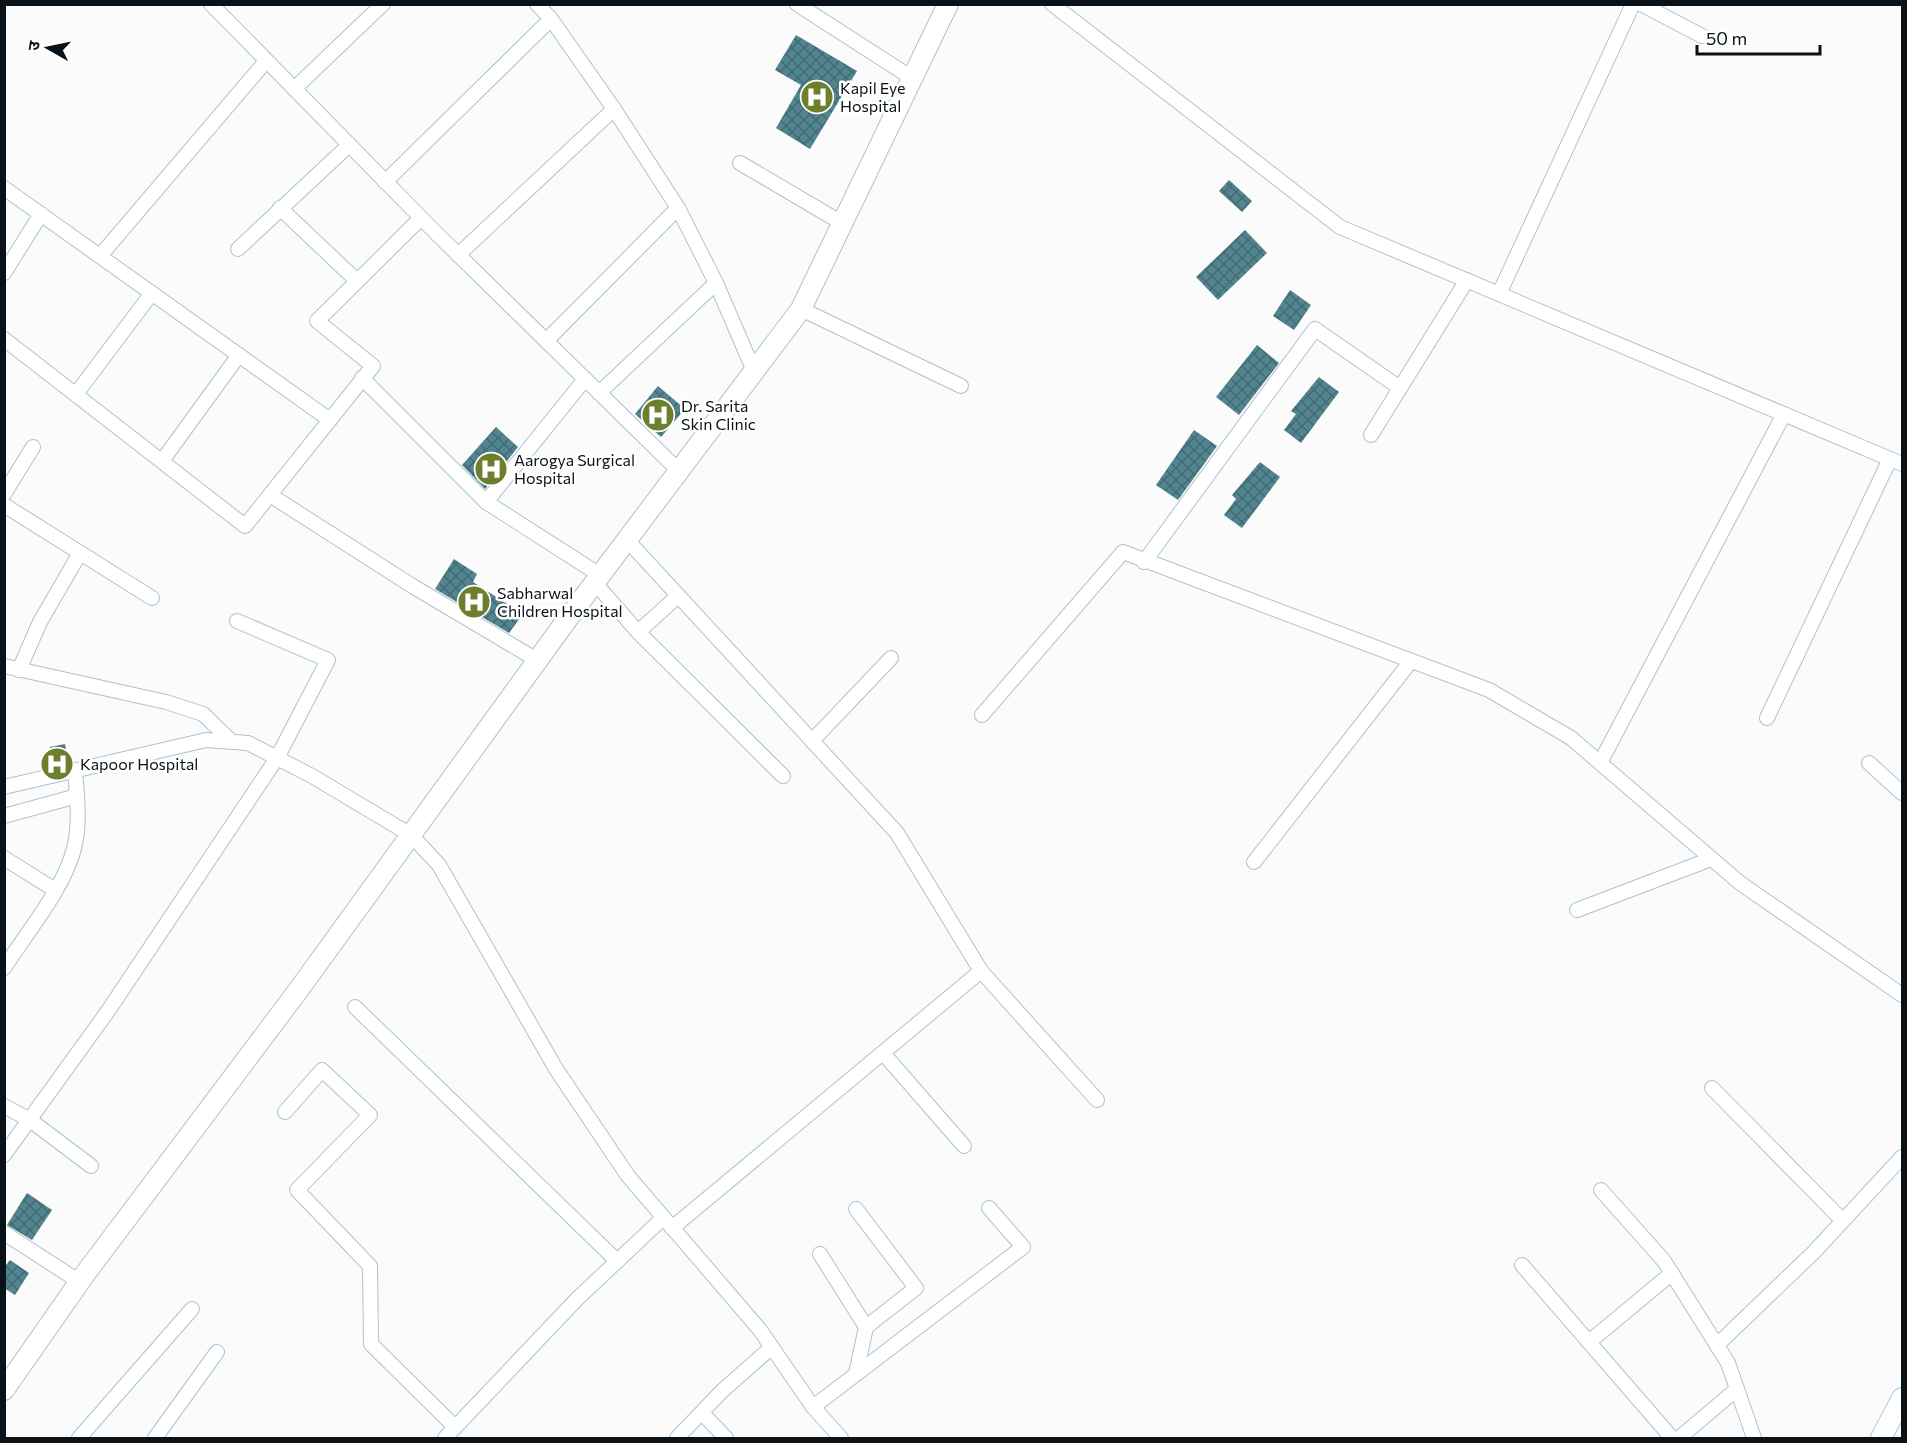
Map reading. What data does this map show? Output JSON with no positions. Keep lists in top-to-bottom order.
{
  "places": {
    "hospital": [
      "Kapil Eye Hospital",
      "Dr. Sarita Skin Clinic",
      "Aarogya Surgical Hospital",
      "Sabharwal Children Hospital",
      "Kapoor Hospital"
    ]
  },
  "scale_bar": "50 m",
  "north": "left"
}
